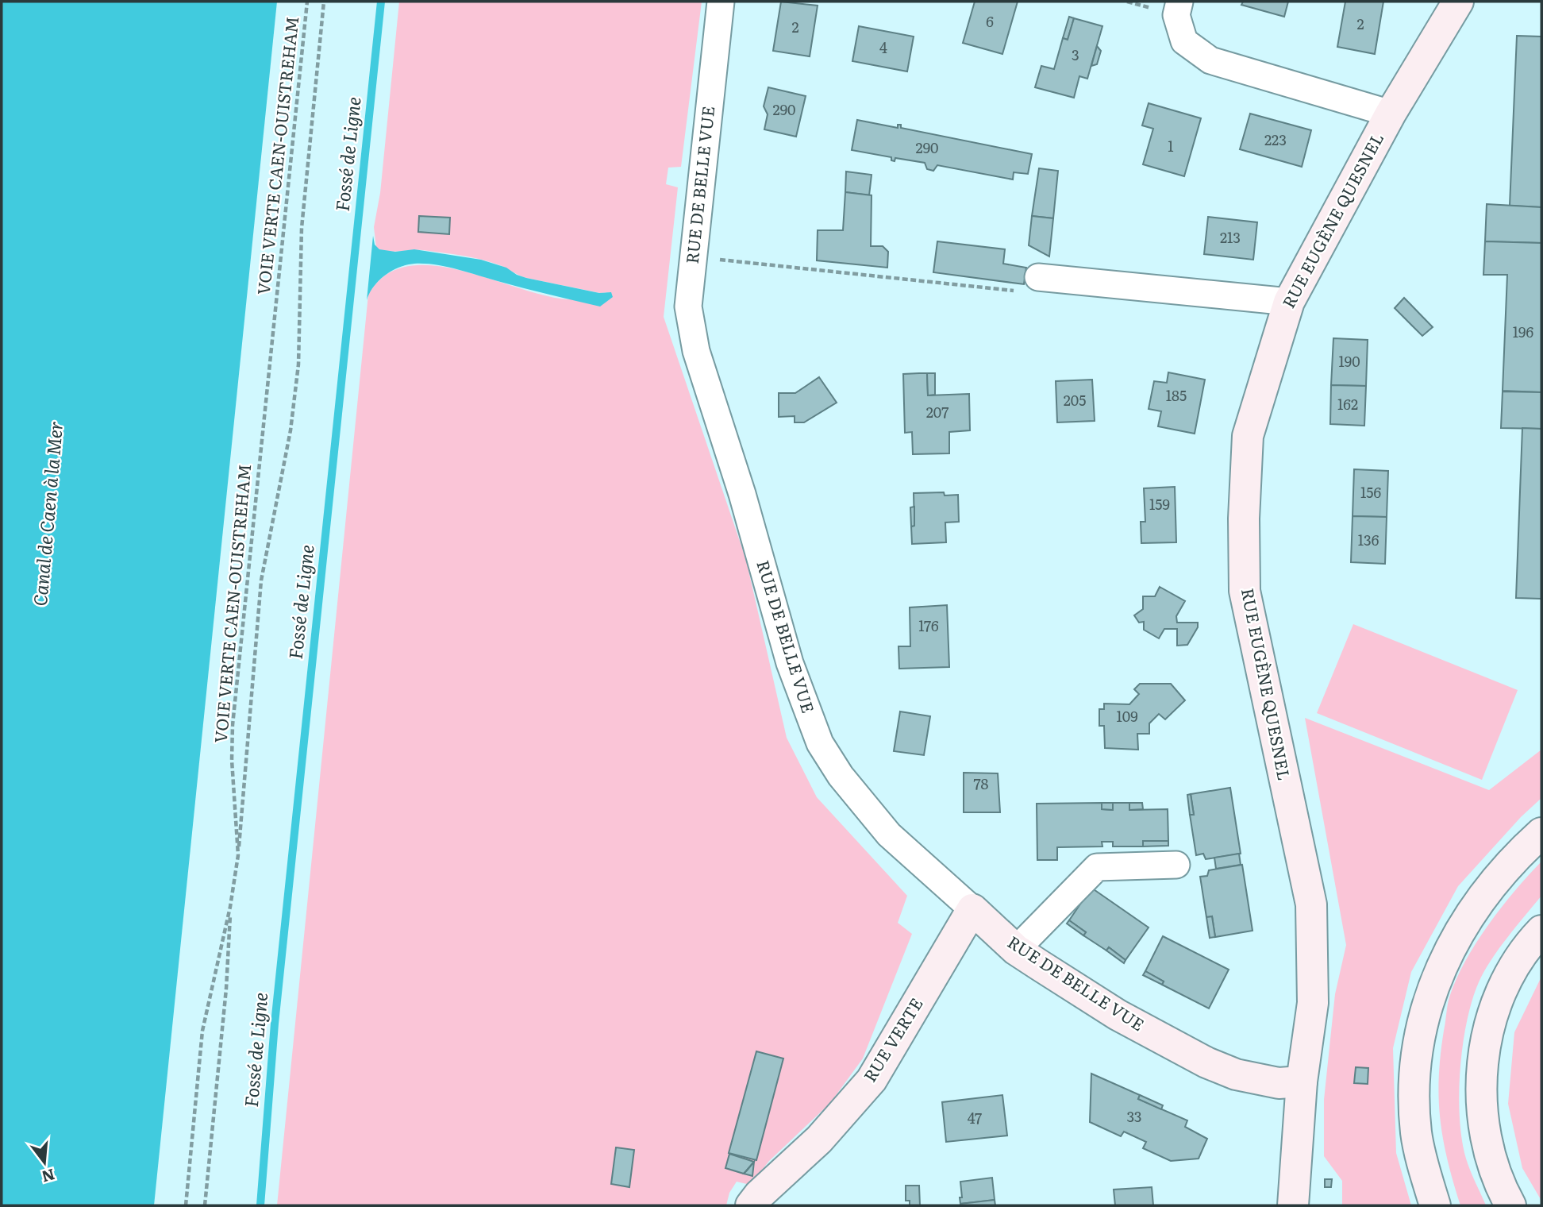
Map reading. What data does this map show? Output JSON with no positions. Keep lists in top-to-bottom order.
{
  "streets": {
    "street": ["RUE DE BELLE VUE", "RUE EUGÈNE QUESNEL", "RUE VERTE"],
    "path": ["VOIE VERTE CAEN-OUISTREHAM"]
  },
  "crossings": [
    ["RUE DE BELLE VUE", "RUE EUGÈNE QUESNEL"],
    ["RUE DE BELLE VUE", "RUE VERTE"]
  ],
  "water": ["Fossé de Ligne", "Canal de Caen à la Mer"],
  "house_numbers": [
    "6",
    "2",
    "2",
    "4",
    "3",
    "290",
    "223",
    "1",
    "290",
    "213",
    "196",
    "190",
    "185",
    "205",
    "162",
    "207",
    "156",
    "159",
    "136",
    "176",
    "109",
    "78",
    "33",
    "47"
  ],
  "north": "bottom"
}
